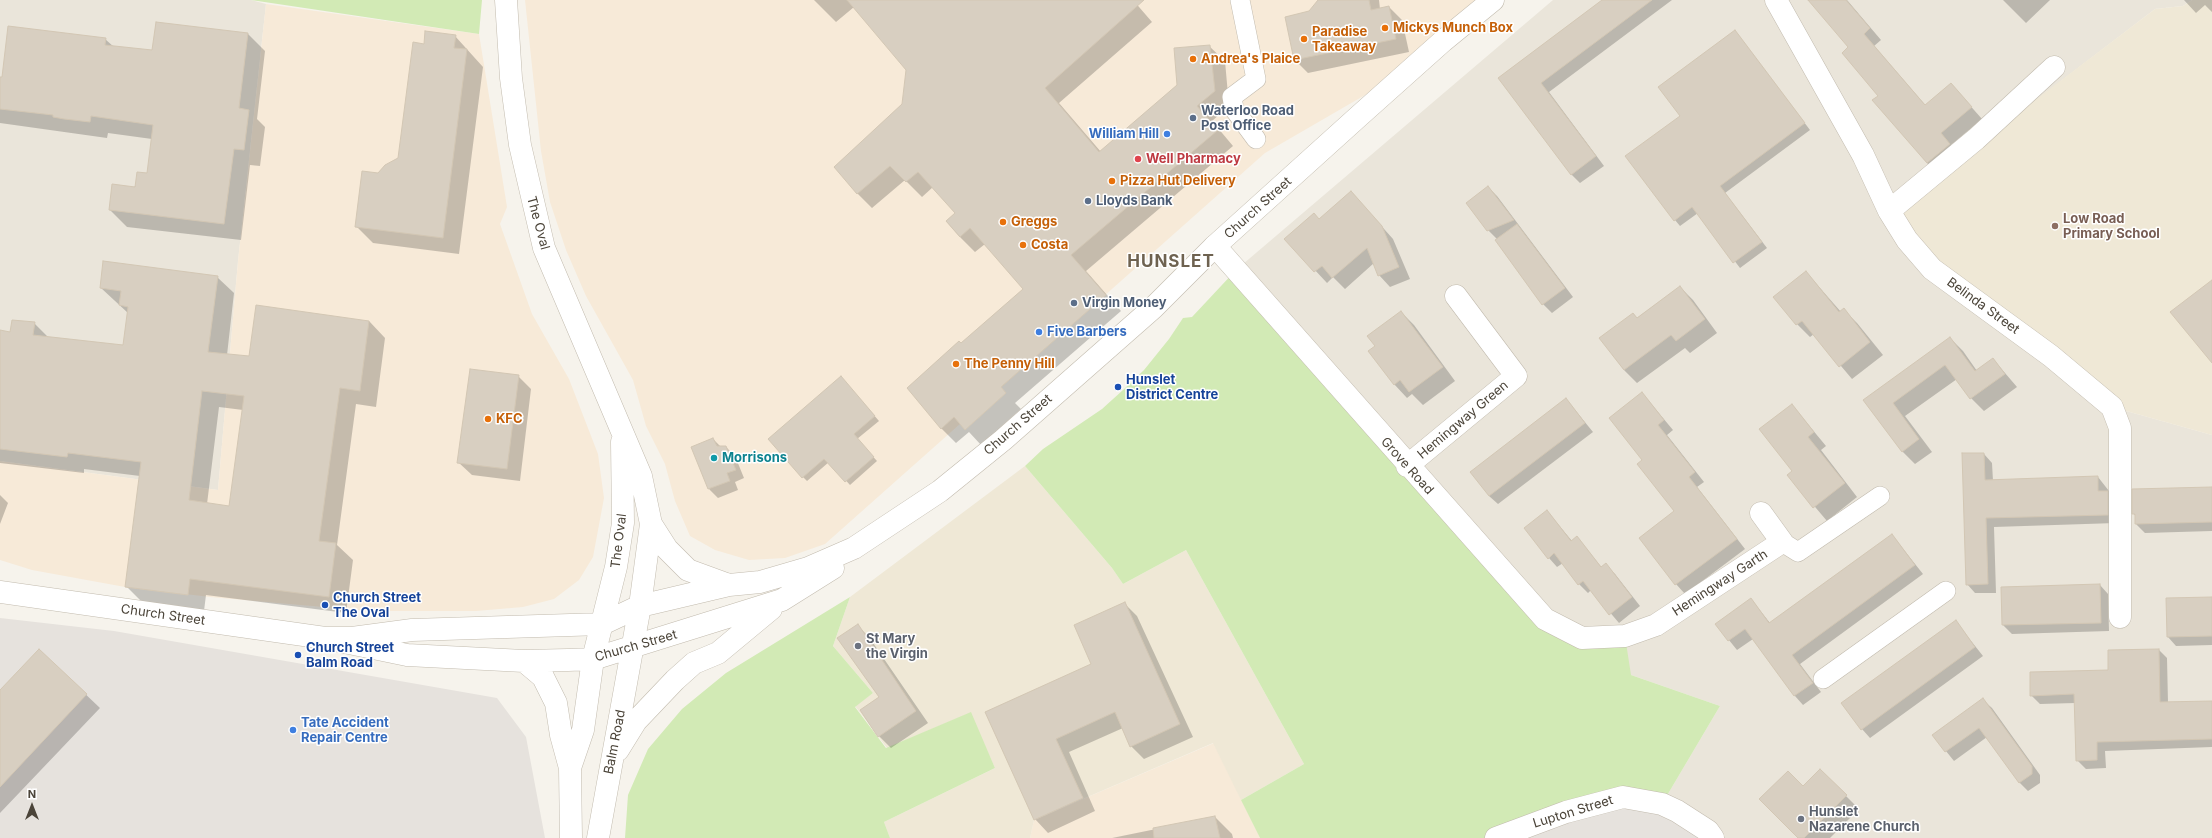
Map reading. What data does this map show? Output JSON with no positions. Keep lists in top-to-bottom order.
{
  "streets": {
    "street": [
      "Church Street",
      "The Oval",
      "Belinda Street",
      "Hemingway Green",
      "Grove Road",
      "Hemingway Garth",
      "Balm Road",
      "Lupton Street"
    ]
  },
  "crossings": [
    ["Church Street", "The Oval"],
    ["Church Street", "Grove Road"],
    ["Church Street", "Balm Road"],
    ["The Oval", "Balm Road"],
    ["Hemingway Green", "Grove Road"],
    ["Grove Road", "Hemingway Garth"]
  ],
  "districts": ["HUNSLET"],
  "places": [
    "Mickys Munch Box",
    "Paradise Takeaway",
    "Andrea's Plaice",
    "Waterloo Road Post Office",
    "William Hill",
    "Well Pharmacy",
    "Pizza Hut Delivery",
    "Lloyds Bank",
    "Greggs",
    "Low Road Primary School",
    "Costa",
    "Virgin Money",
    "Five Barbers",
    "The Penny Hill",
    "Hunslet District Centre",
    "KFC",
    "Morrisons",
    "Church Street The Oval",
    "St Mary the Virgin",
    "Church Street Balm Road",
    "Tate Accident Repair Centre",
    "Hunslet Nazarene Church"
  ],
  "north": "top"
}
